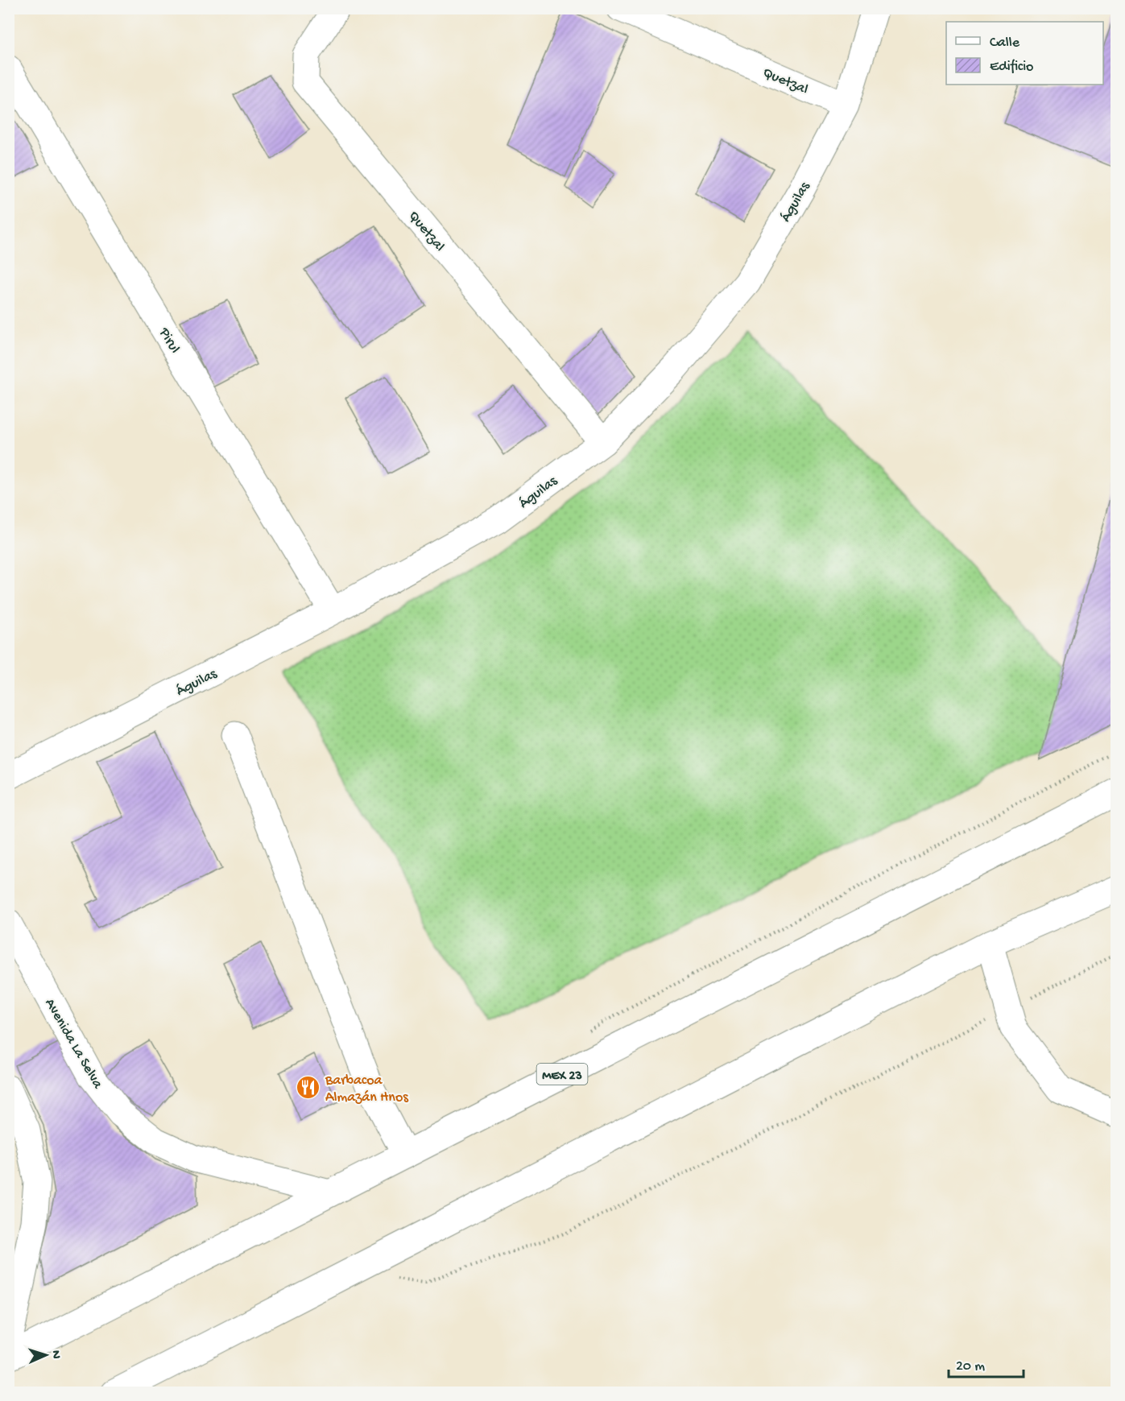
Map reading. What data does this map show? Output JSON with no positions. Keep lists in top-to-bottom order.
{
  "streets": {
    "main road": [
      "Quetzal",
      "Águilas",
      "Pirul",
      "Avenida La Selva",
      "MEX 23"
    ]
  },
  "crossings": [
    ["Quetzal", "Águilas"],
    ["Águilas", "Pirul"],
    ["Avenida La Selva", "MEX 23"]
  ],
  "places": {
    "restaurant": ["Barbacoa Almazán Hnos"]
  },
  "legend": ["Calle", "Edificio"],
  "scale_bar": "20 m",
  "north": "right"
}
